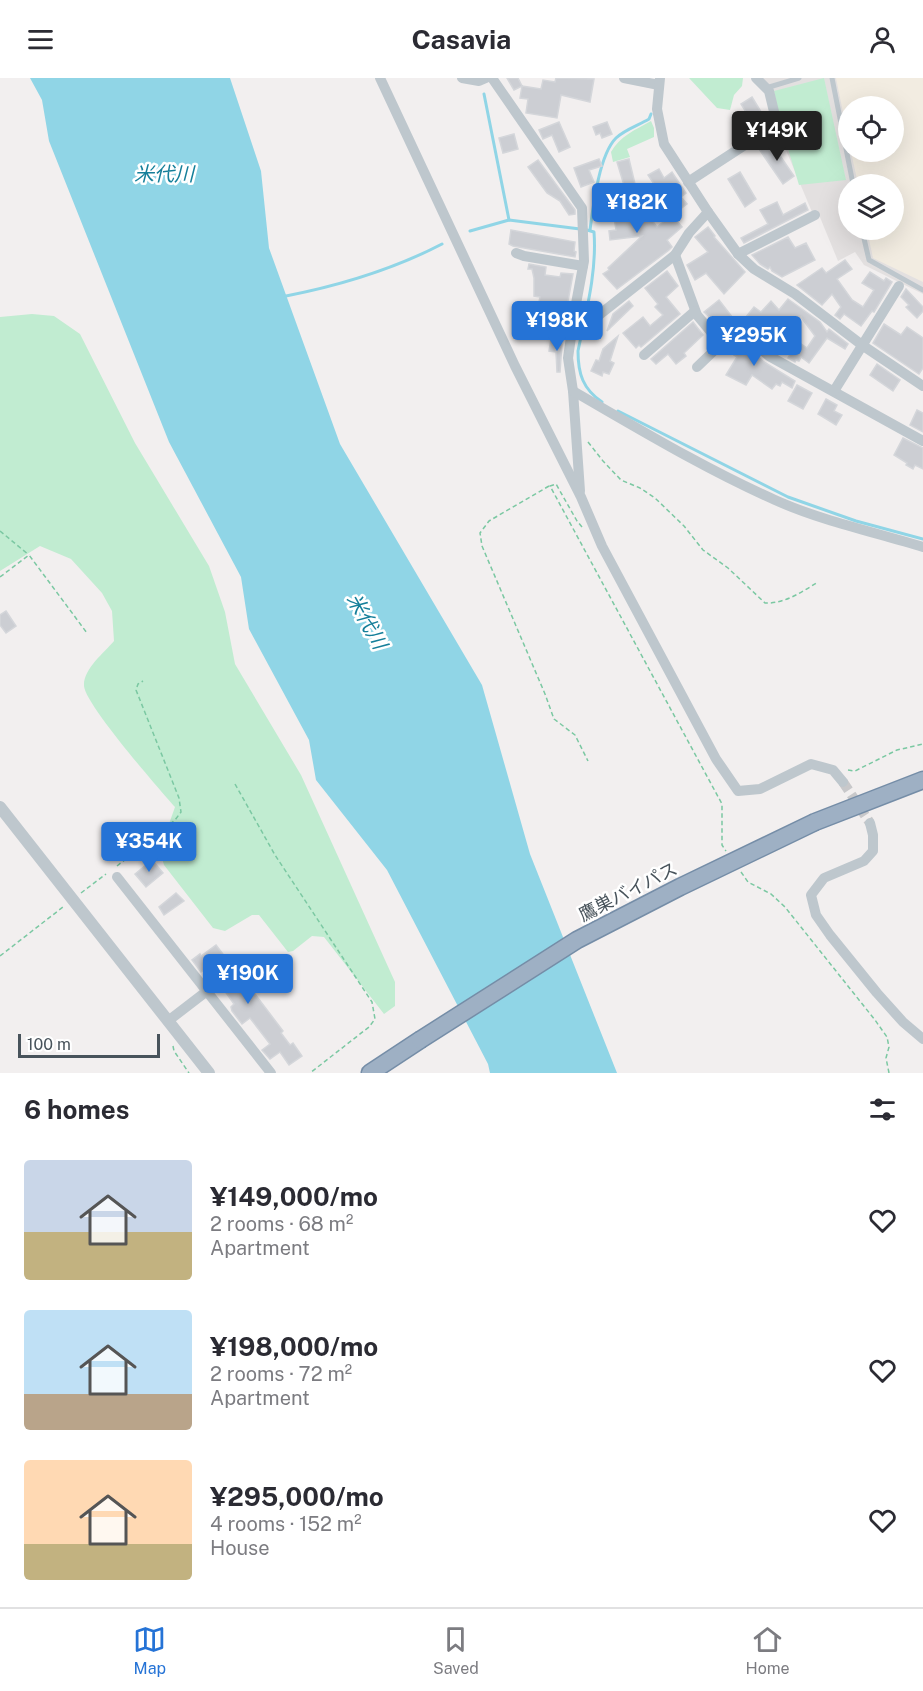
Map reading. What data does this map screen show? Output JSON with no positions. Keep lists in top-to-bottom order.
{
  "streets": {
    "highway": ["鷹巣バイパス"]
  },
  "water": ["米代川"],
  "scale_bar": "100 m",
  "page": {
    "header": "Casavia",
    "price": [
      "¥149K",
      "¥182K",
      "¥198K",
      "¥295K",
      "¥354K",
      "¥190K"
    ],
    "scale": "100 m",
    "heading": "6 homes",
    "list": [
      {
        "name": "¥149,000/mo",
        "note": "2 rooms · 68 m² · Apartment"
      },
      {
        "name": "¥198,000/mo",
        "note": "2 rooms · 72 m² · Apartment"
      },
      {
        "name": "¥295,000/mo",
        "note": "4 rooms · 152 m² · House"
      }
    ],
    "tabs": ["Map", "Saved", "Home"]
  }
}
